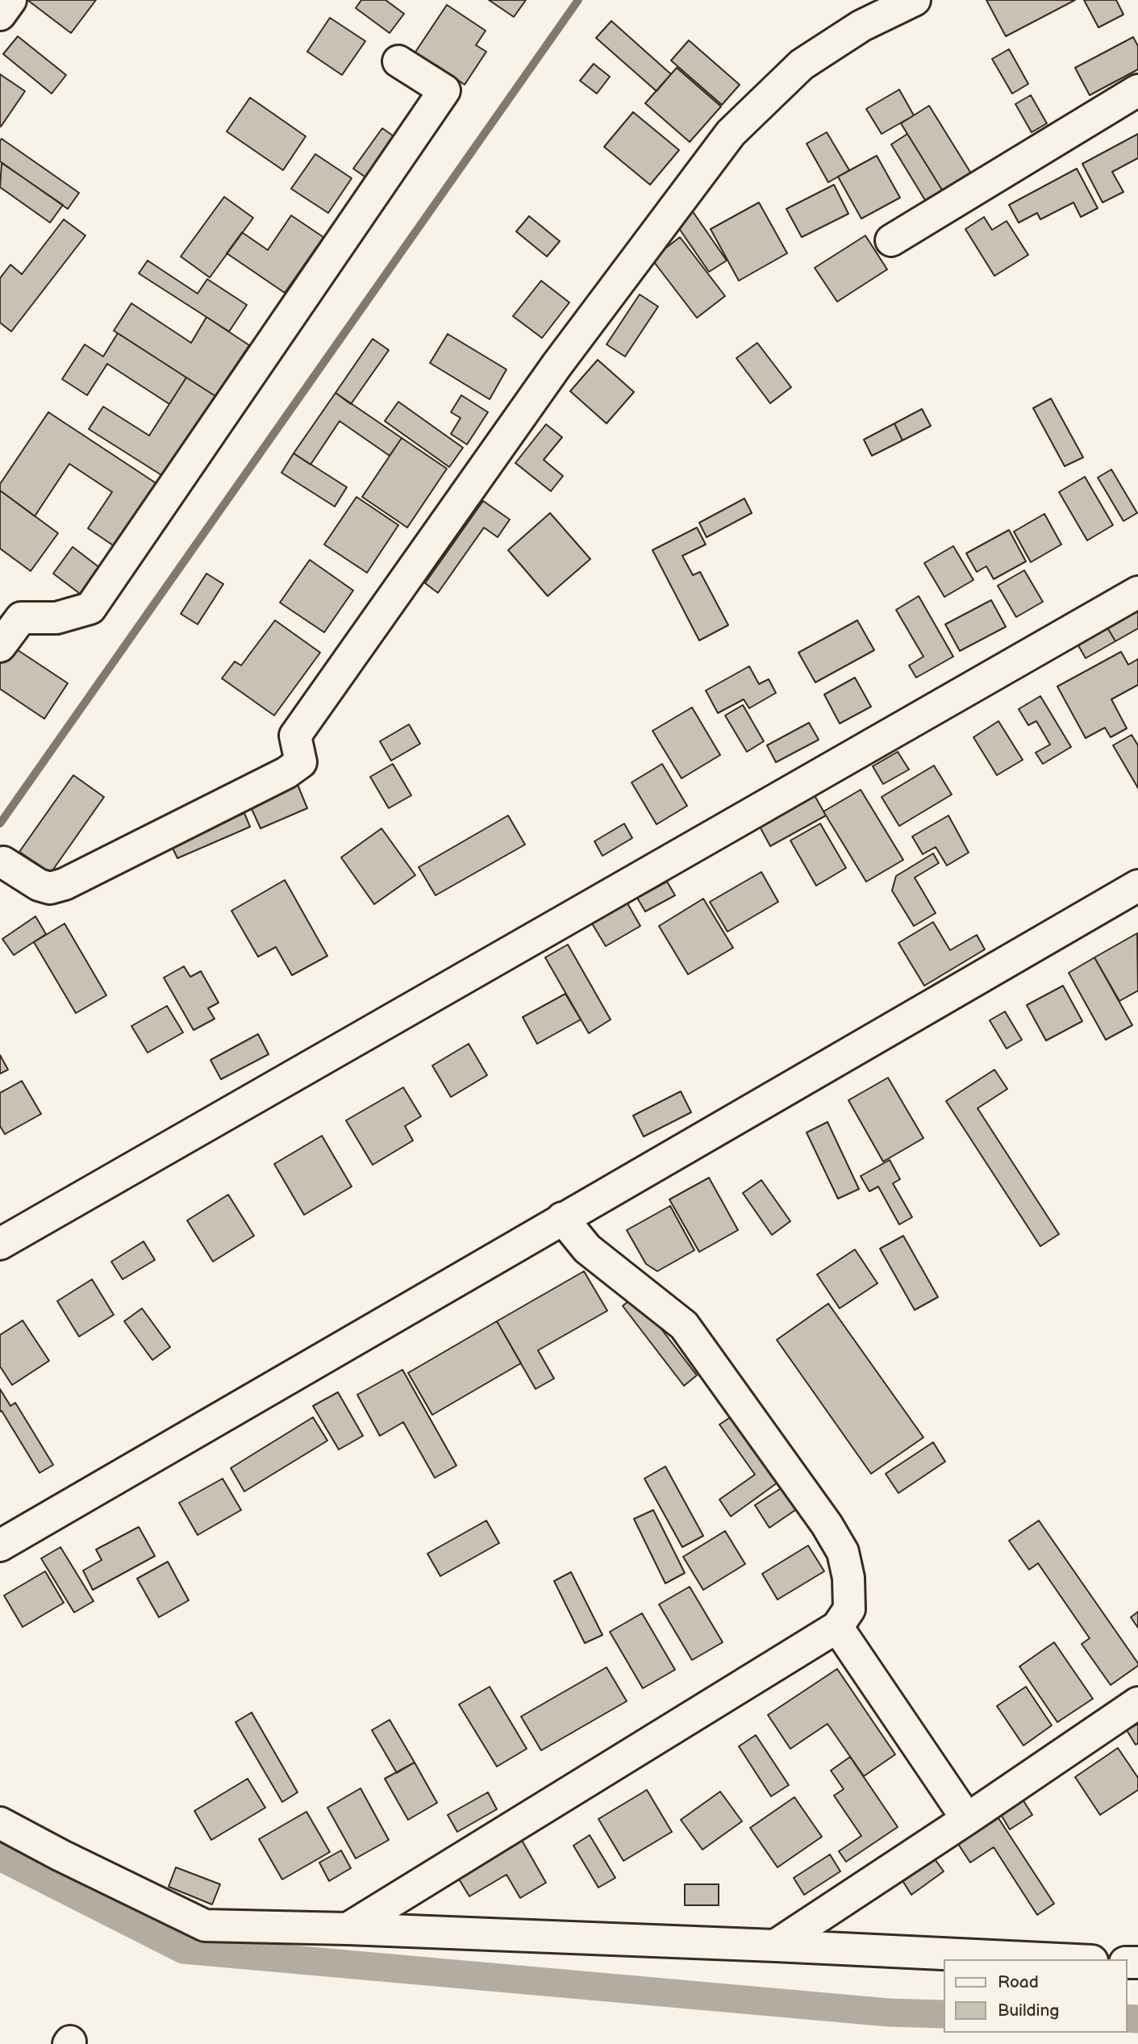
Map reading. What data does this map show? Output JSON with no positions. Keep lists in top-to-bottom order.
{
  "legend": ["Road", "Building"]
}
